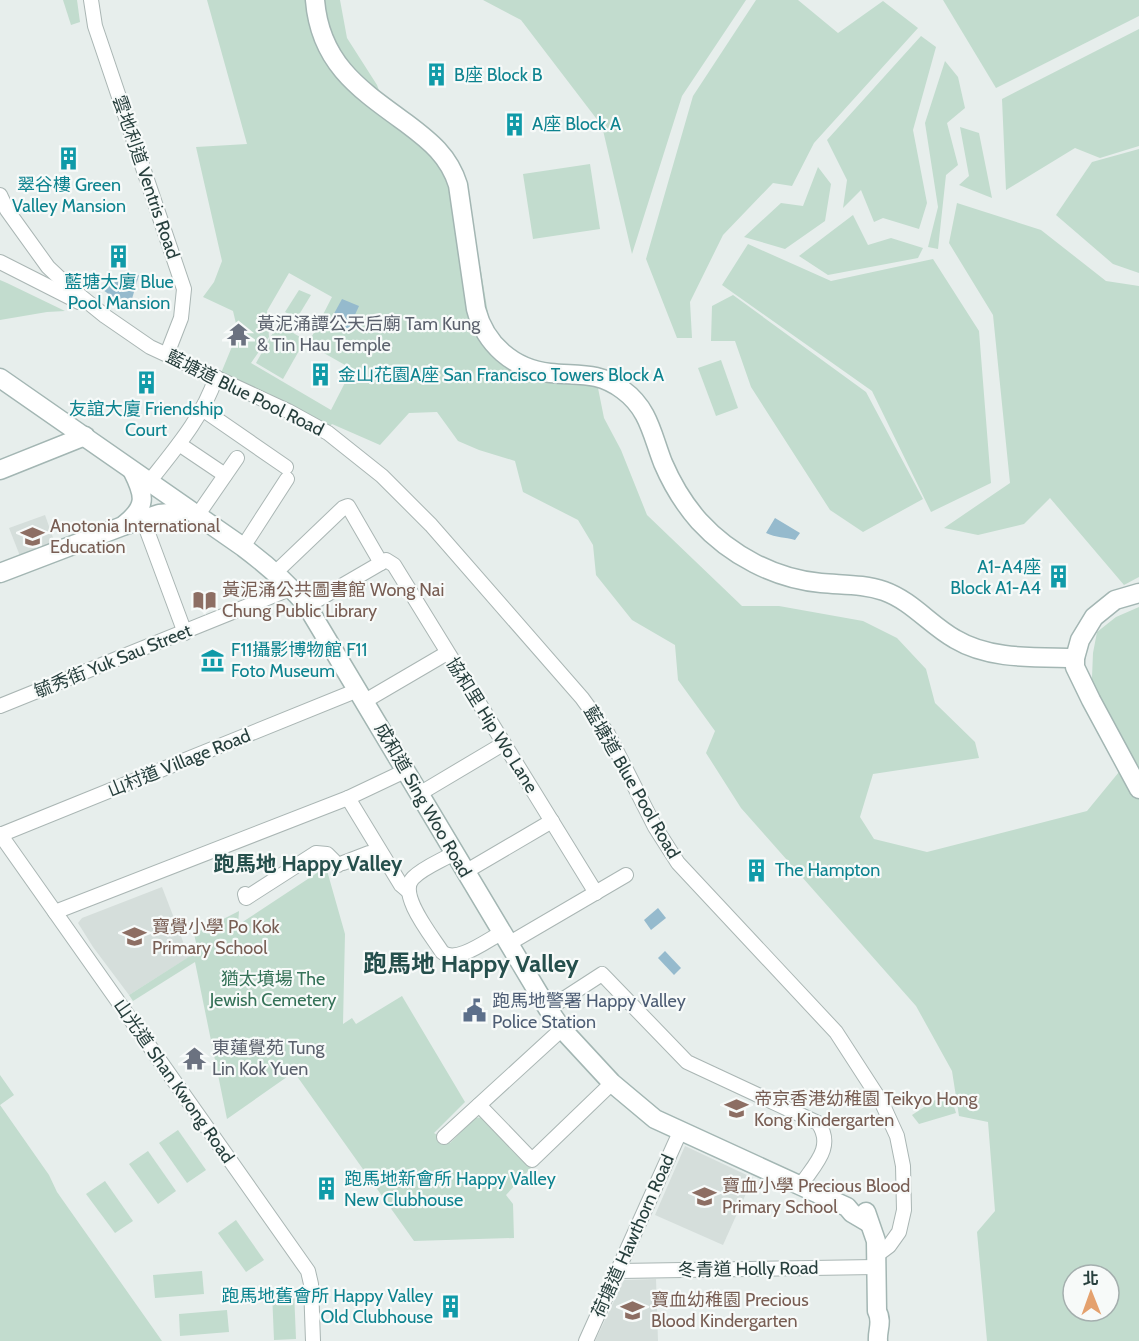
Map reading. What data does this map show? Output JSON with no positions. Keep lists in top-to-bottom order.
{
  "streets": {
    "street": [
      "雲地利道 Ventris Road",
      "藍塘道 Blue Pool Road",
      "毓秀街 Yuk Sau Street",
      "協和里 Hip Wo Lane",
      "山村道 Village Road",
      "成和道 Sing Woo Road",
      "山光道 Shan Kwong Road",
      "荷塘道 Hawthorn Road",
      "冬青道 Holly Road"
    ]
  },
  "crossings": [
    ["雲地利道 Ventris Road", "藍塘道 Blue Pool Road"],
    ["藍塘道 Blue Pool Road", "成和道 Sing Woo Road"],
    ["藍塘道 Blue Pool Road", "冬青道 Holly Road"],
    ["毓秀街 Yuk Sau Street", "成和道 Sing Woo Road"],
    ["協和里 Hip Wo Lane", "山村道 Village Road"],
    ["協和里 Hip Wo Lane", "成和道 Sing Woo Road"],
    ["山村道 Village Road", "成和道 Sing Woo Road"],
    ["山村道 Village Road", "山光道 Shan Kwong Road"],
    ["成和道 Sing Woo Road", "荷塘道 Hawthorn Road"],
    ["成和道 Sing Woo Road", "冬青道 Holly Road"],
    ["荷塘道 Hawthorn Road", "冬青道 Holly Road"]
  ],
  "districts": ["跑馬地 Happy Valley", "跑馬地 Happy Valley"],
  "parks": ["猶太墳場 The Jewish Cemetery"],
  "places": {
    "building": [
      "B座 Block B",
      "A座 Block A",
      "翠谷樓 Green Valley Mansion",
      "藍塘大廈 Blue Pool Mansion",
      "金山花園A座 San Francisco Towers Block A",
      "友誼大廈 Friendship Court",
      "A1-A4座 Block A1-A4",
      "The Hampton",
      "跑馬地新會所 Happy Valley New Clubhouse",
      "跑馬地舊會所 Happy Valley Old Clubhouse"
    ],
    "temple": ["黃泥涌譚公天后廟 Tam Kung & Tin Hau Temple", "東蓮覺苑 Tung Lin Kok Yuen"],
    "school or university": [
      "Anotonia International Education",
      "寶覺小學 Po Kok Primary School",
      "帝京香港幼稚園 Teikyo Hong Kong Kindergarten",
      "寶血小學 Precious Blood Primary School",
      "寶血幼稚園 Precious Blood Kindergarten"
    ],
    "library": ["黃泥涌公共圖書館 Wong Nai Chung Public Library"],
    "museum": ["F11攝影博物館 F11 Foto Museum"],
    "public building": ["跑馬地警署 Happy Valley Police Station"]
  },
  "north": "top"
}
